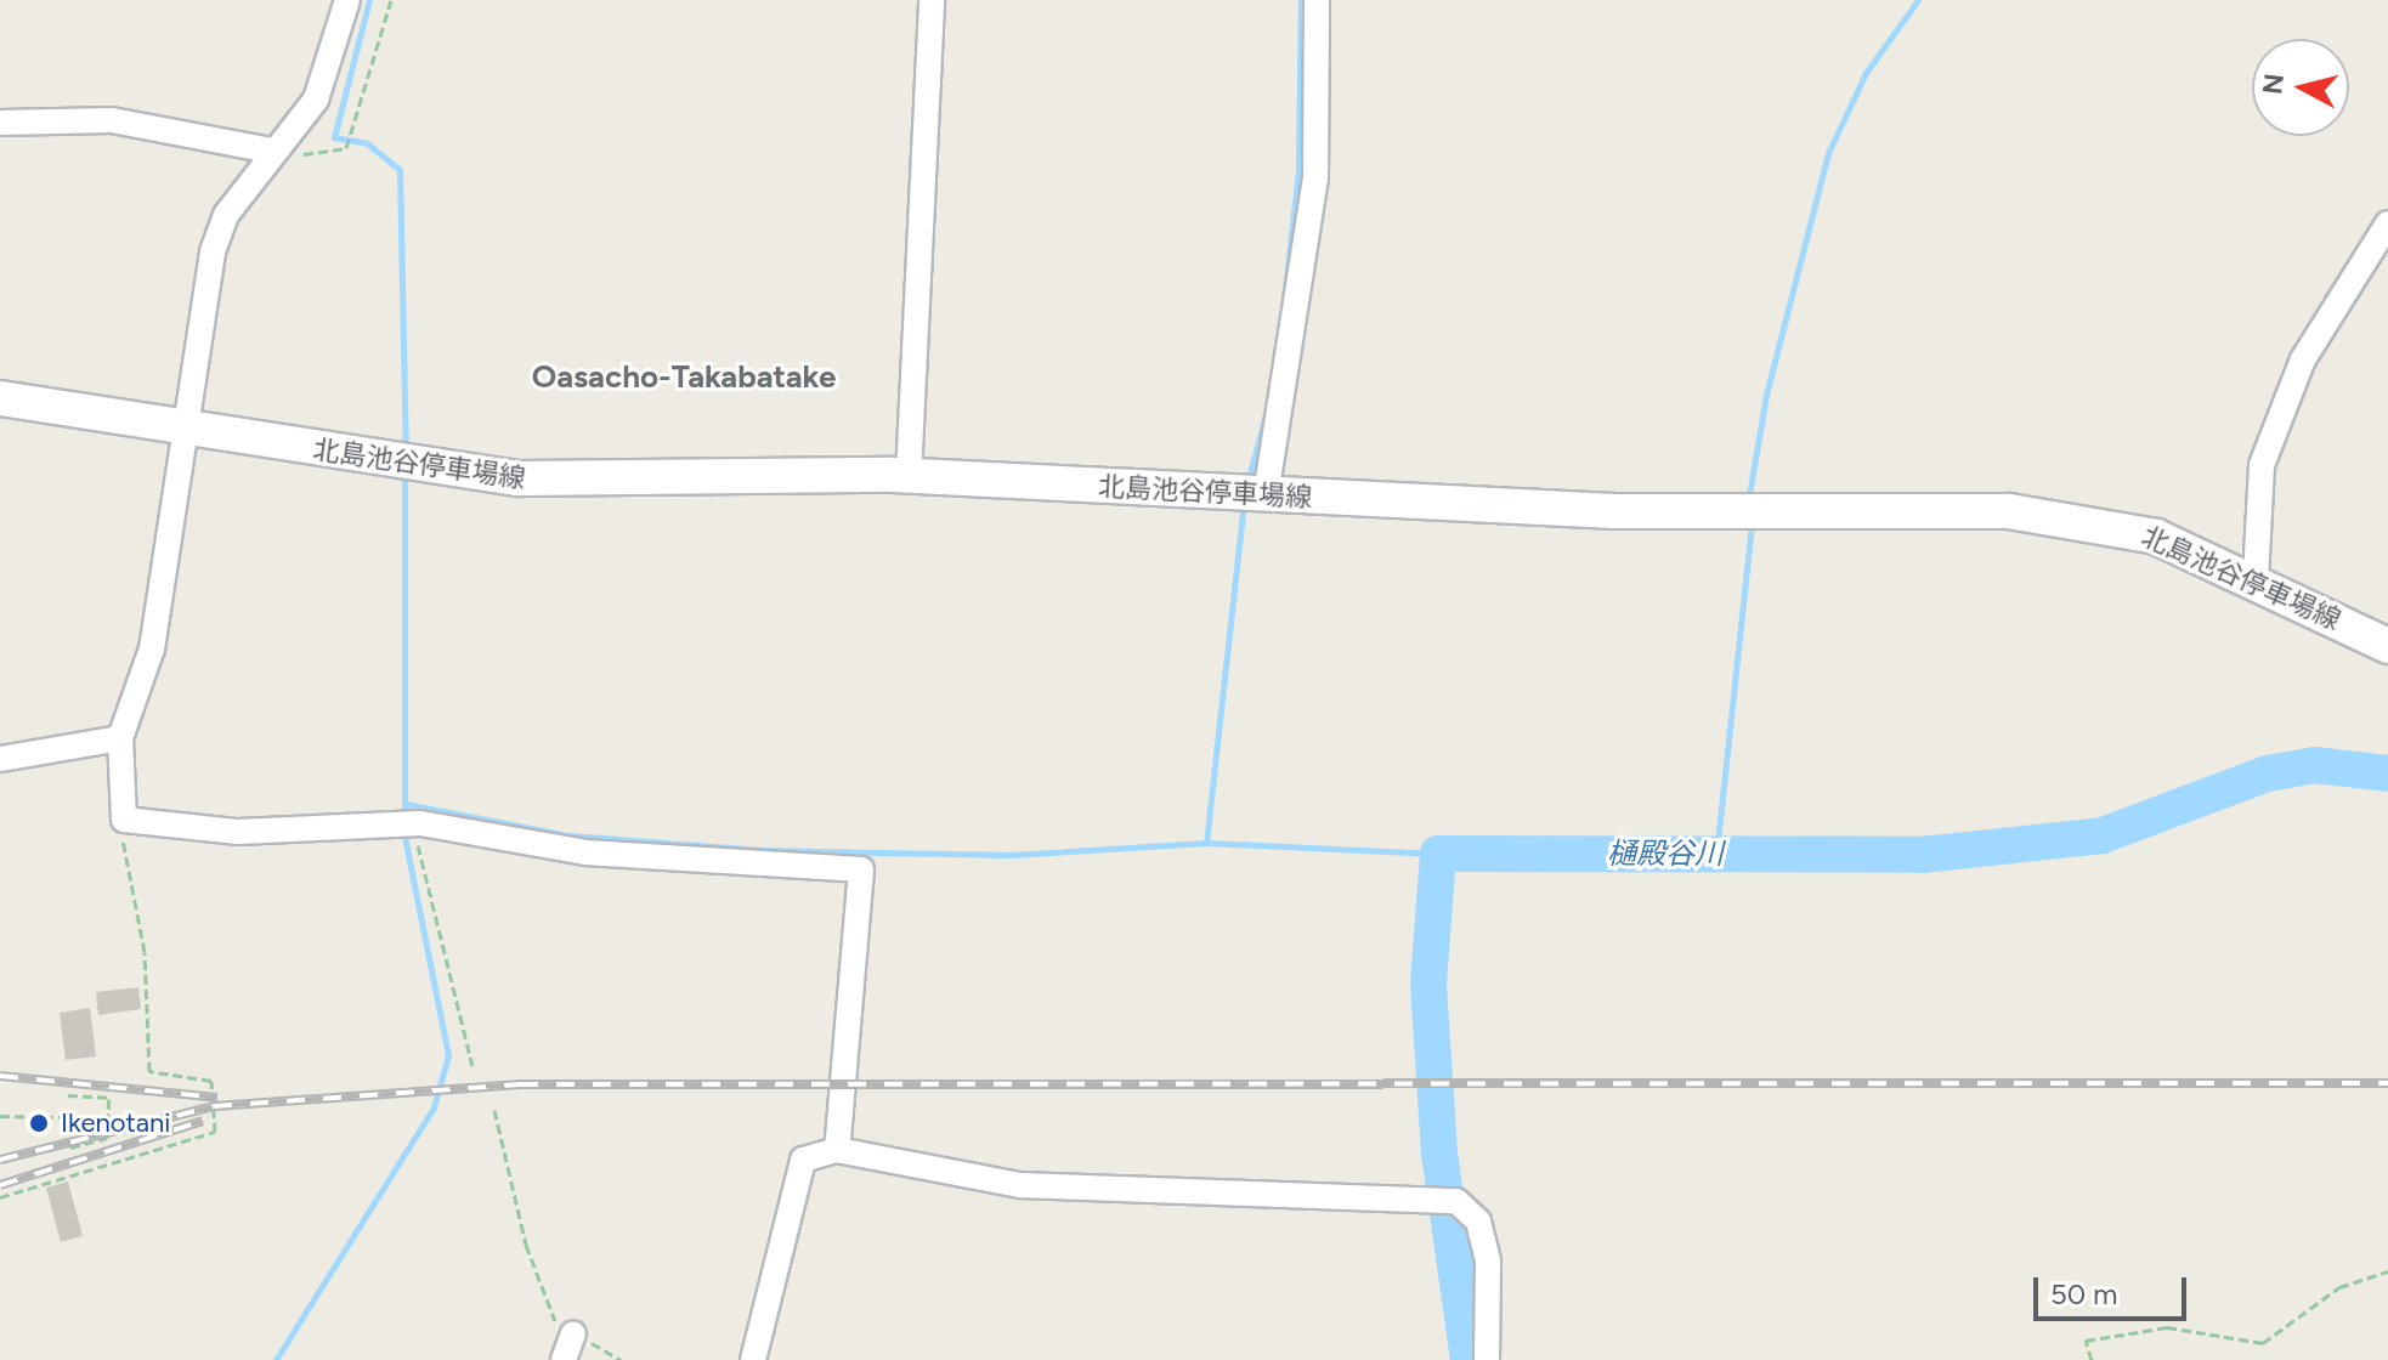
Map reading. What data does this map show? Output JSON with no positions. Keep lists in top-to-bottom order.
{
  "streets": {
    "main road": ["北島池谷停車場線"]
  },
  "districts": ["Oasacho-Takabatake"],
  "water": ["樋殿谷川"],
  "places": ["Ikenotani"],
  "scale_bar": "50 m",
  "north": "left"
}
